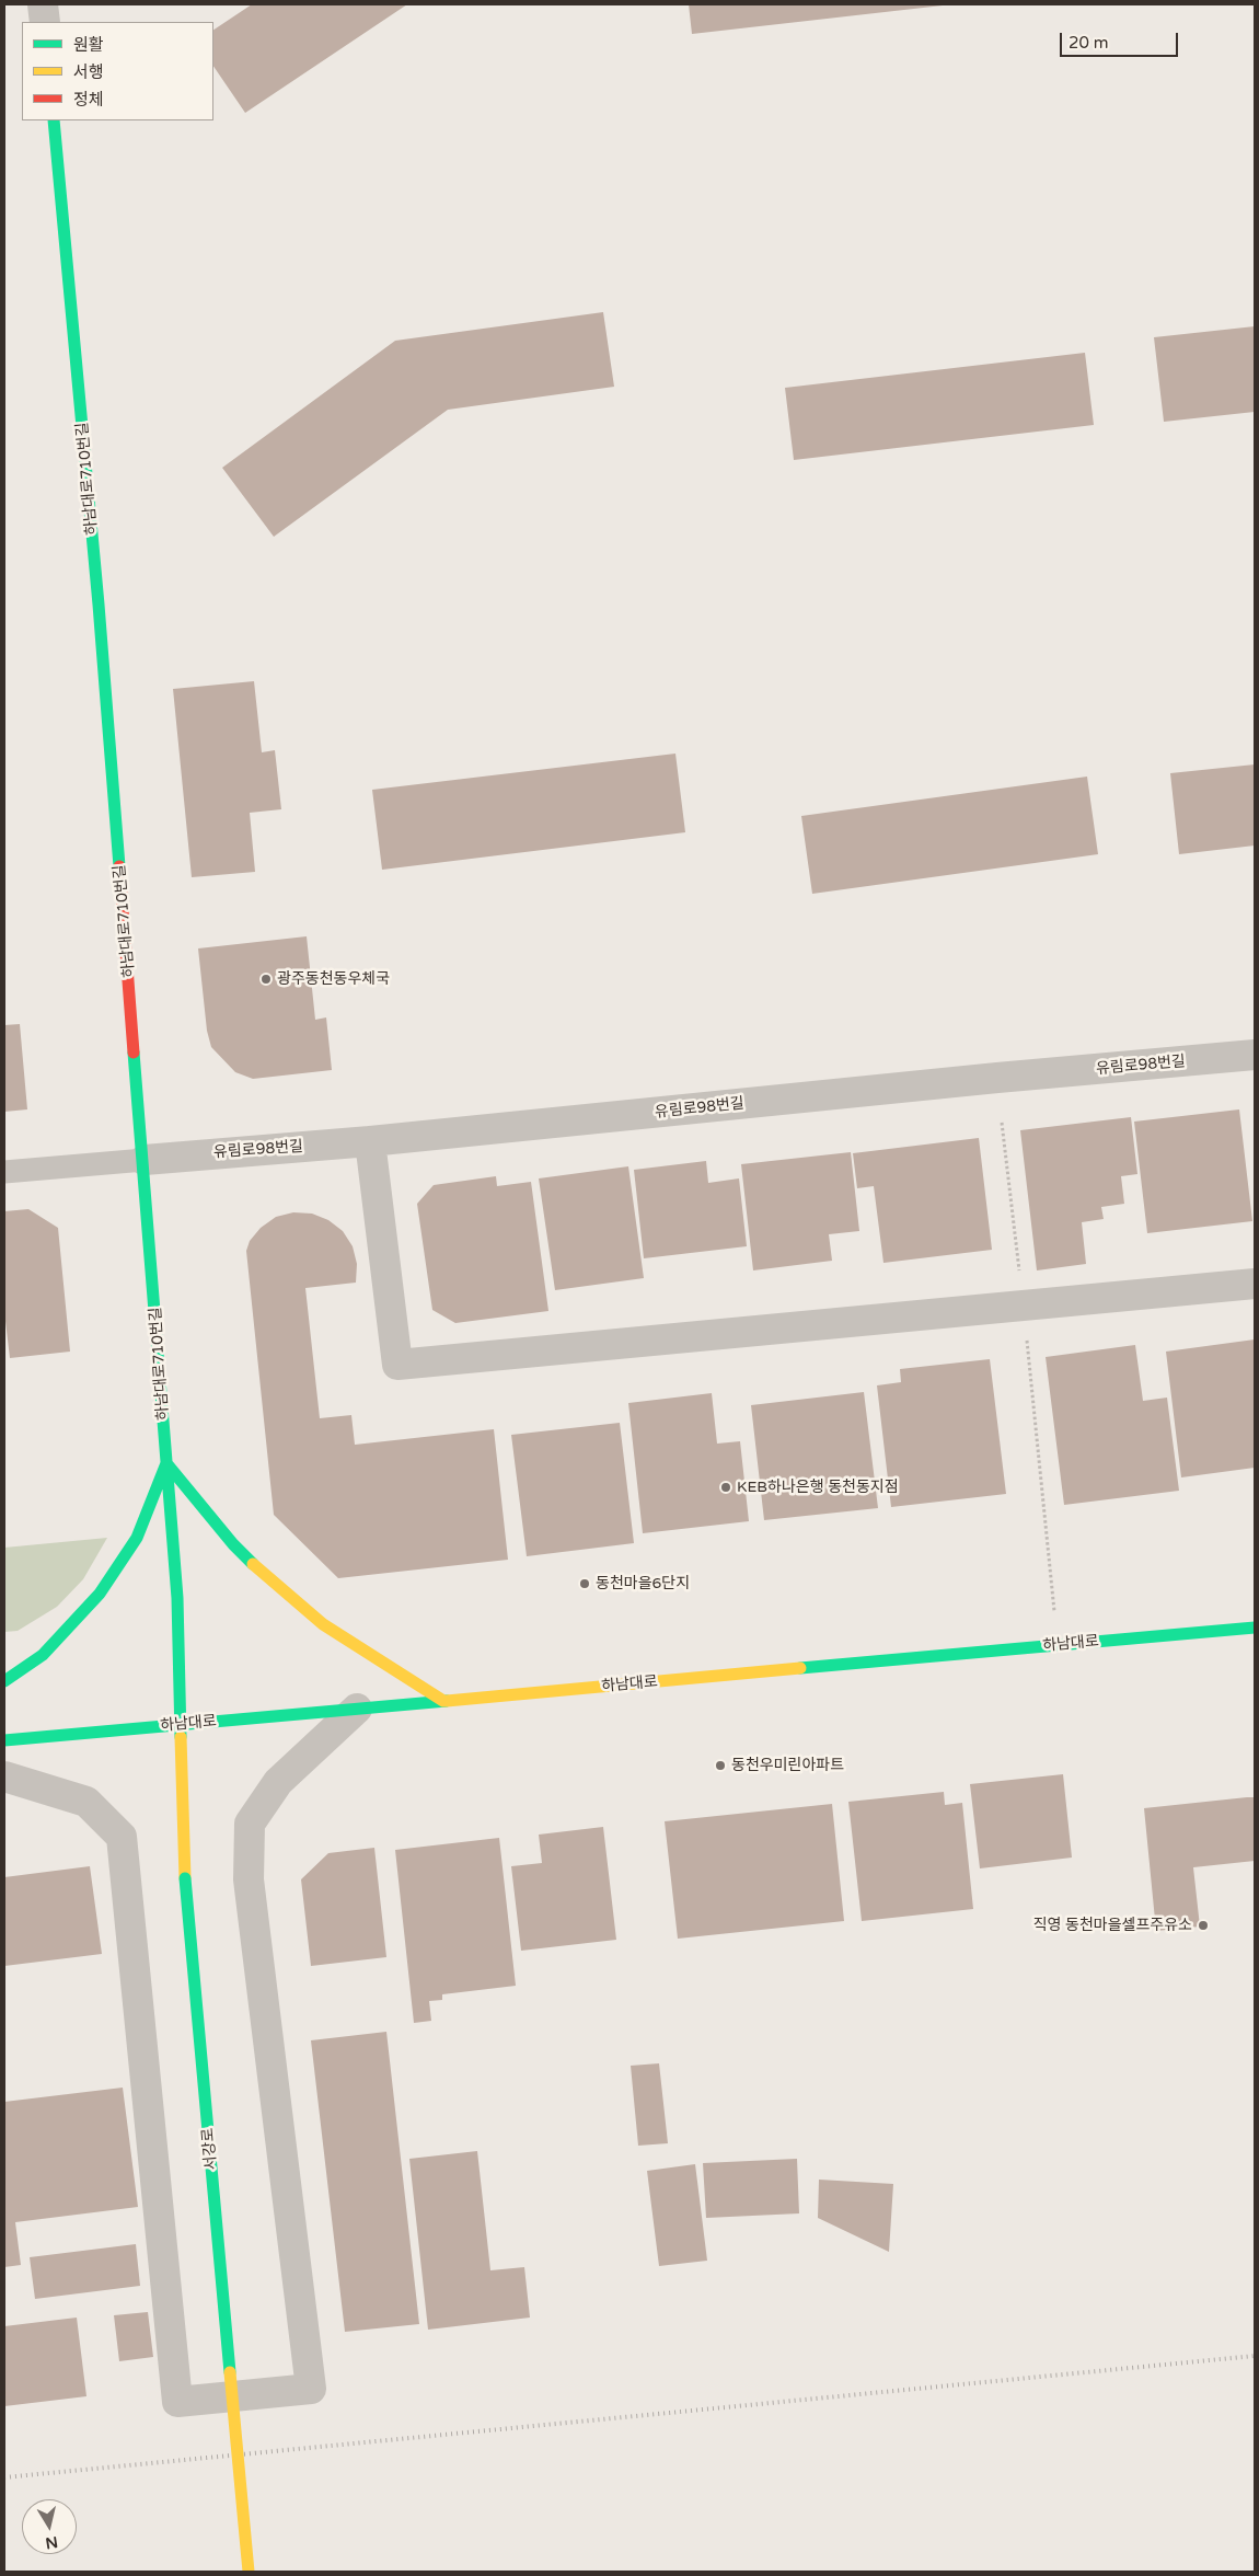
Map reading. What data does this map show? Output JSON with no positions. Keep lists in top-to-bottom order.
{
  "streets": {
    "main road": ["하남대로710번길", "하남대로", "서강로"],
    "street": ["유림로98번길"]
  },
  "crossings": [
    ["하남대로710번길", "유림로98번길"],
    ["하남대로710번길", "하남대로"],
    ["하남대로710번길", "서강로"],
    ["하남대로", "서강로"]
  ],
  "places": [
    "광주동천동우체국",
    "KEB하나은행 동천동지점",
    "동천마을6단지",
    "동천우미린아파트",
    "직영 동천마을셀프주유소"
  ],
  "legend": ["원활", "서행", "정체"],
  "scale_bar": "20 m",
  "north": "bottom"
}
